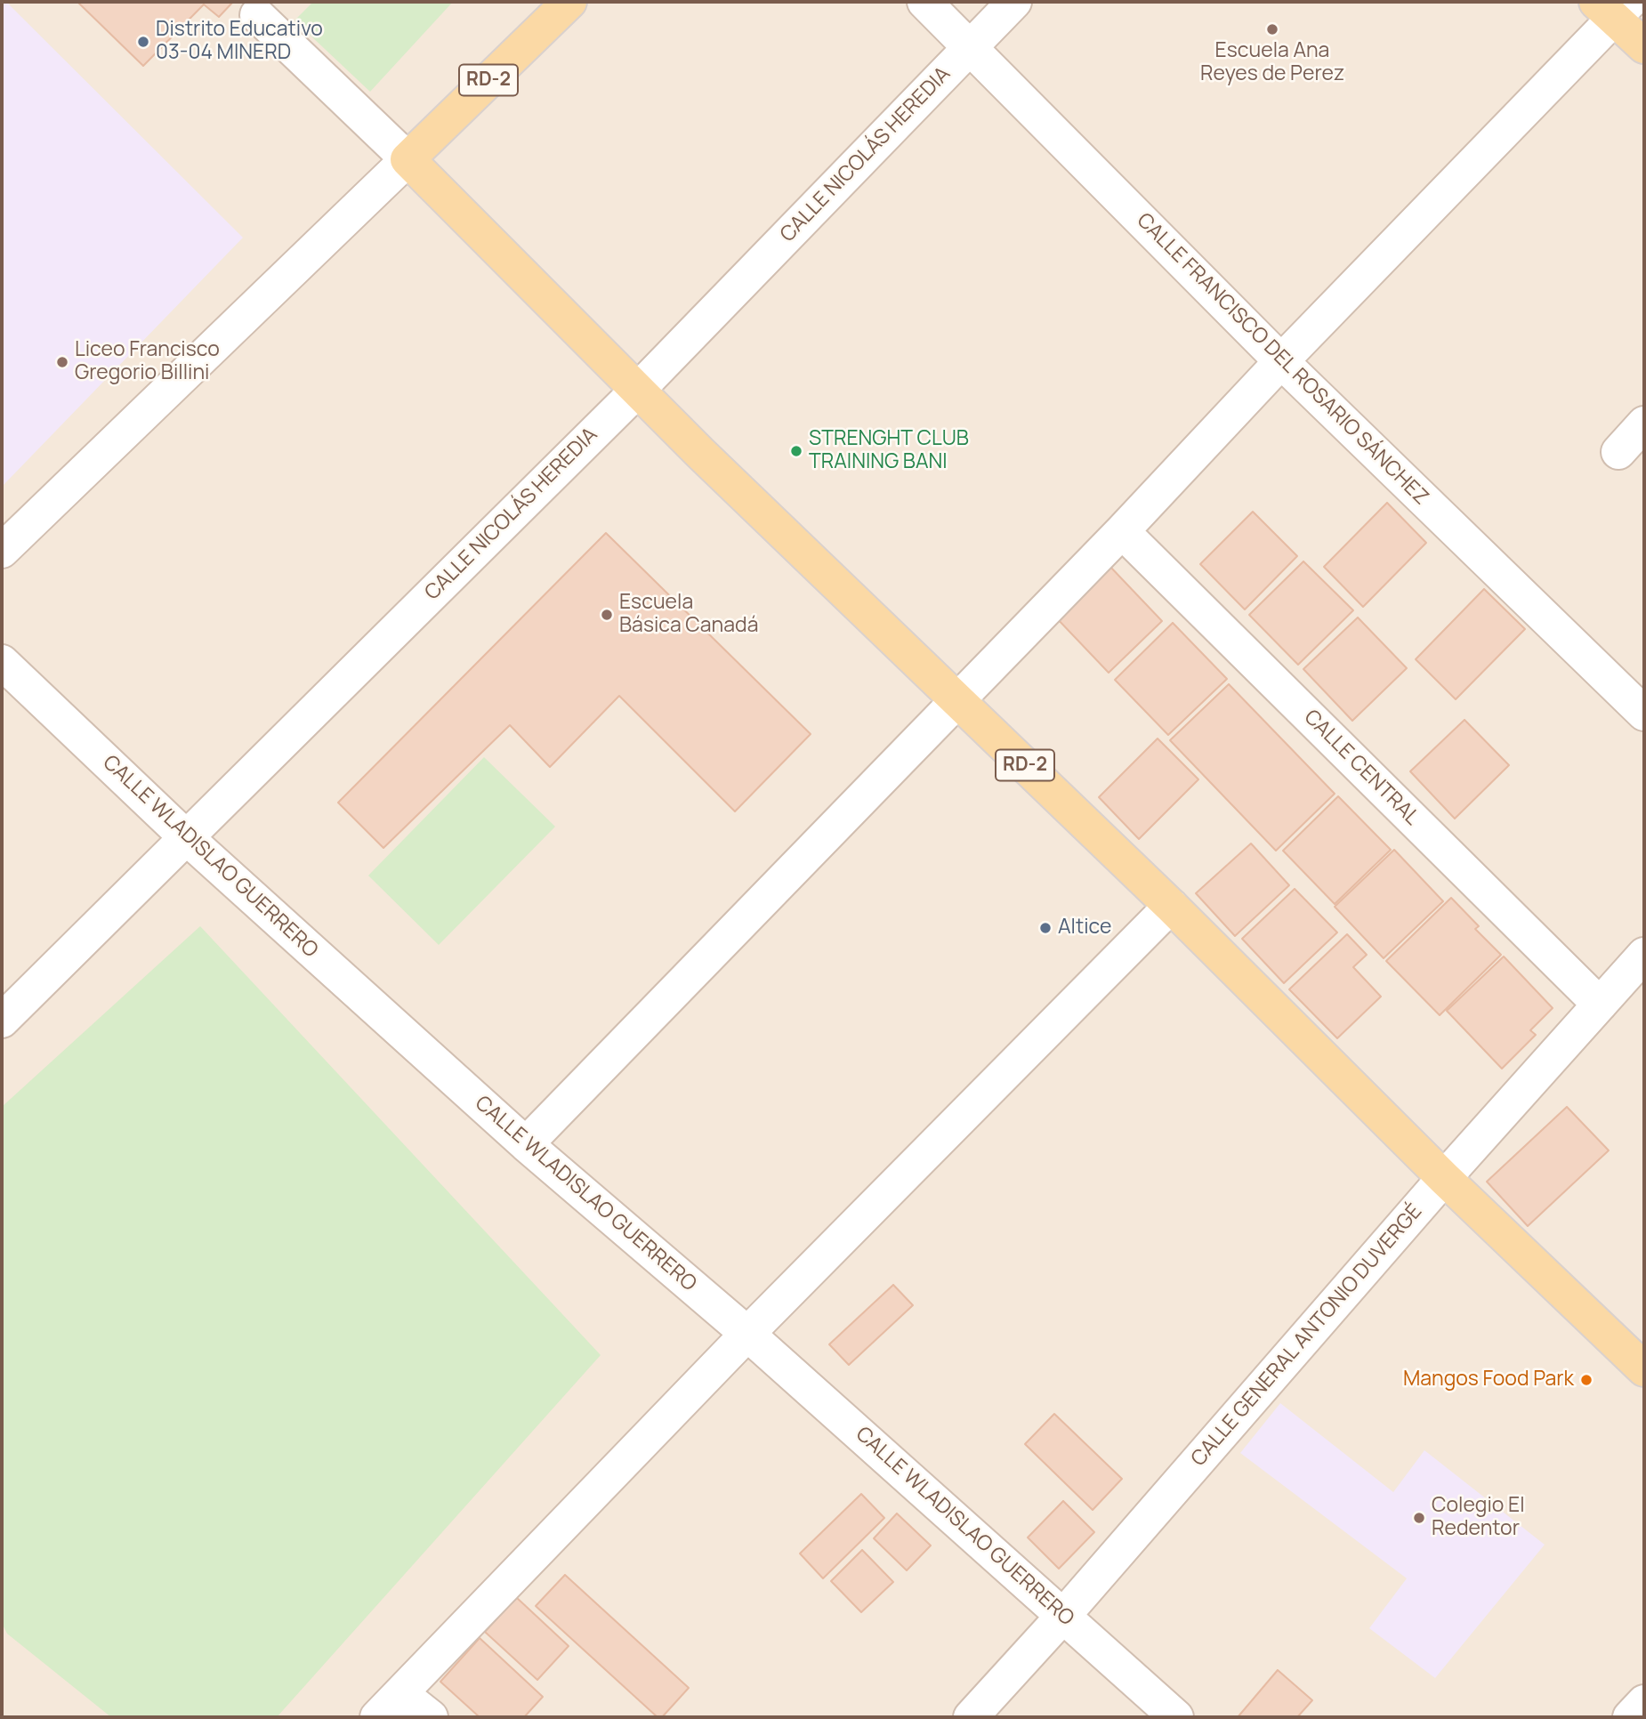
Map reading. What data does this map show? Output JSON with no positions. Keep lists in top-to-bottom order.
{
  "streets": {
    "main road": ["RD-2"],
    "street": [
      "CALLE NICOLÁS HEREDIA",
      "CALLE FRANCISCO DEL ROSARIO SÁNCHEZ",
      "CALLE CENTRAL",
      "CALLE WLADISLAO GUERRERO",
      "CALLE GENERAL ANTONIO DUVERGÉ"
    ]
  },
  "crossings": [
    ["RD-2", "CALLE NICOLÁS HEREDIA"],
    ["RD-2", "CALLE GENERAL ANTONIO DUVERGÉ"],
    ["CALLE NICOLÁS HEREDIA", "CALLE FRANCISCO DEL ROSARIO SÁNCHEZ"],
    ["CALLE NICOLÁS HEREDIA", "CALLE WLADISLAO GUERRERO"],
    ["CALLE CENTRAL", "CALLE GENERAL ANTONIO DUVERGÉ"],
    ["CALLE WLADISLAO GUERRERO", "CALLE GENERAL ANTONIO DUVERGÉ"]
  ],
  "places": [
    "Escuela Ana Reyes de Perez",
    "Distrito Educativo 03-04 MINERD",
    "Liceo Francisco Gregorio Billini",
    "STRENGHT CLUB TRAINING BANI",
    "Escuela Básica Canadá",
    "Altice",
    "Mangos Food Park",
    "Colegio El Redentor"
  ]
}
